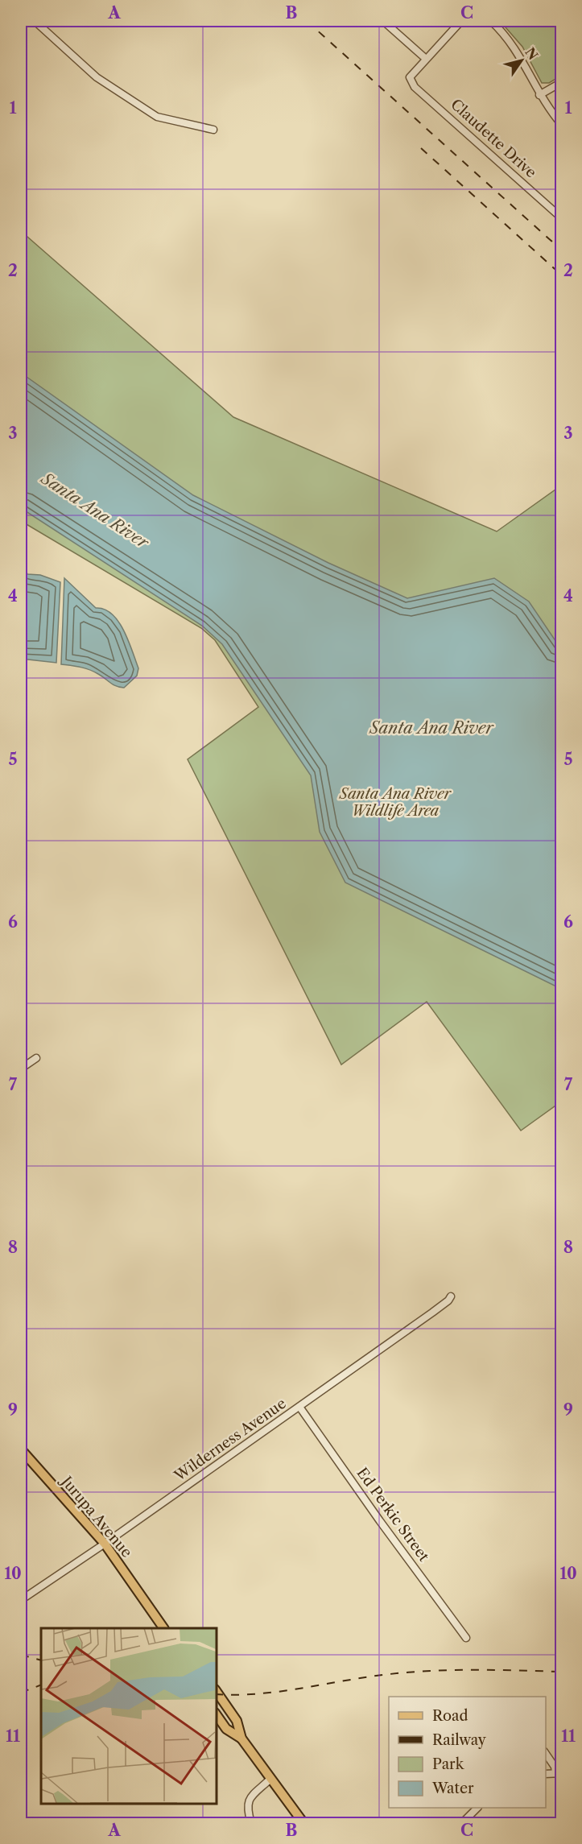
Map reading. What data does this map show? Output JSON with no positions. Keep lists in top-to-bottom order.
{
  "streets": {
    "main road": ["Jurupa Avenue"],
    "street": ["Claudette Drive", "Wilderness Avenue", "Ed Perkic Street"]
  },
  "crossings": [
    ["Wilderness Avenue", "Ed Perkic Street"],
    ["Wilderness Avenue", "Jurupa Avenue"]
  ],
  "water": ["Santa Ana River"],
  "parks": ["Santa Ana River Wildlife Area"],
  "legend": [
    "Road",
    "Railway",
    "Park",
    "Water"
  ],
  "north": "top right",
  "grid": {
    "columns": ["A", "B", "C"],
    "rows": [
      "1",
      "2",
      "3",
      "4",
      "5",
      "6",
      "7",
      "8",
      "9",
      "10",
      "11"
    ]
  }
}
